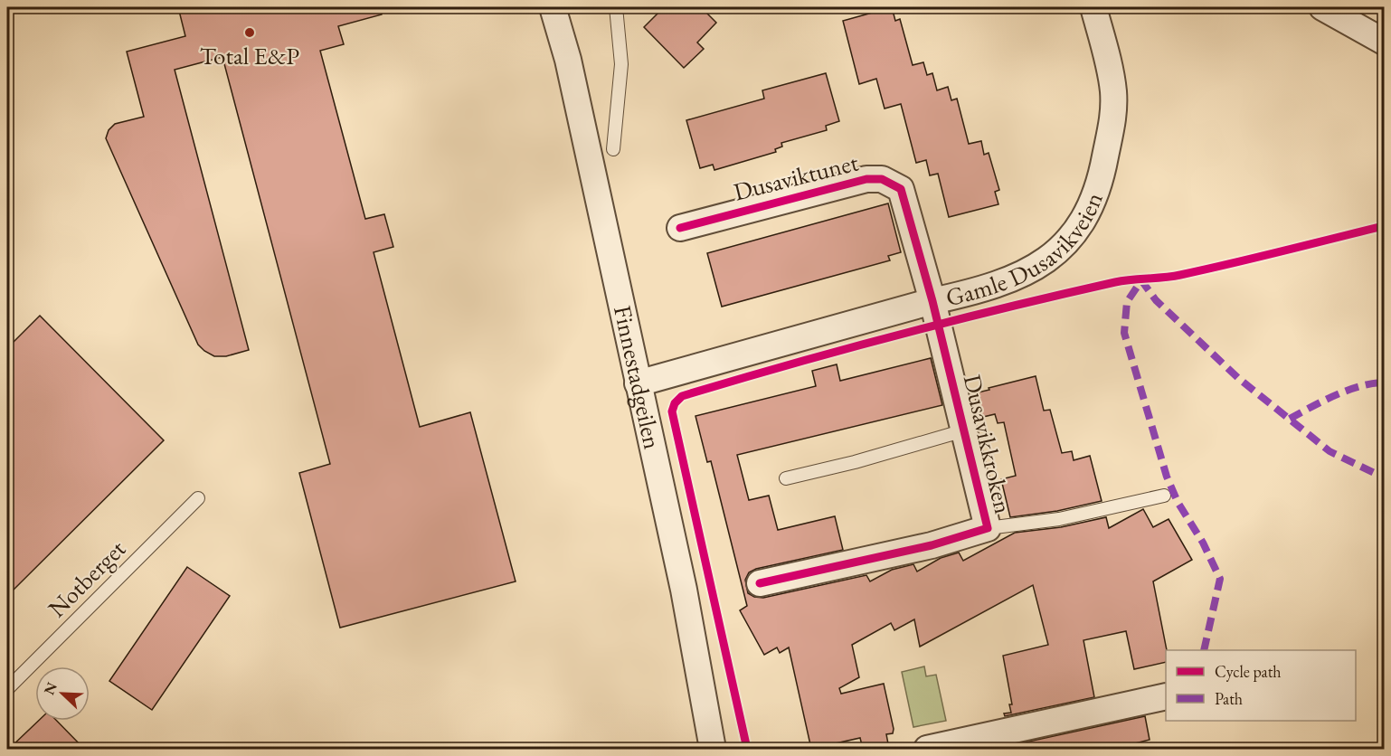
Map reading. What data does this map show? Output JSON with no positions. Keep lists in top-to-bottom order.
{
  "streets": {
    "street": [
      "Dusaviktunet",
      "Gamle Dusavikveien",
      "Finnestadgeilen",
      "Dusavikkroken"
    ],
    "lane": ["Notberget"]
  },
  "crossings": [
    ["Dusaviktunet", "Gamle Dusavikveien"],
    ["Dusaviktunet", "Dusavikkroken"],
    ["Gamle Dusavikveien", "Finnestadgeilen"],
    ["Gamle Dusavikveien", "Dusavikkroken"]
  ],
  "places": ["Total E&P"],
  "legend": ["Cycle path", "Path"],
  "north": "top left"
}
